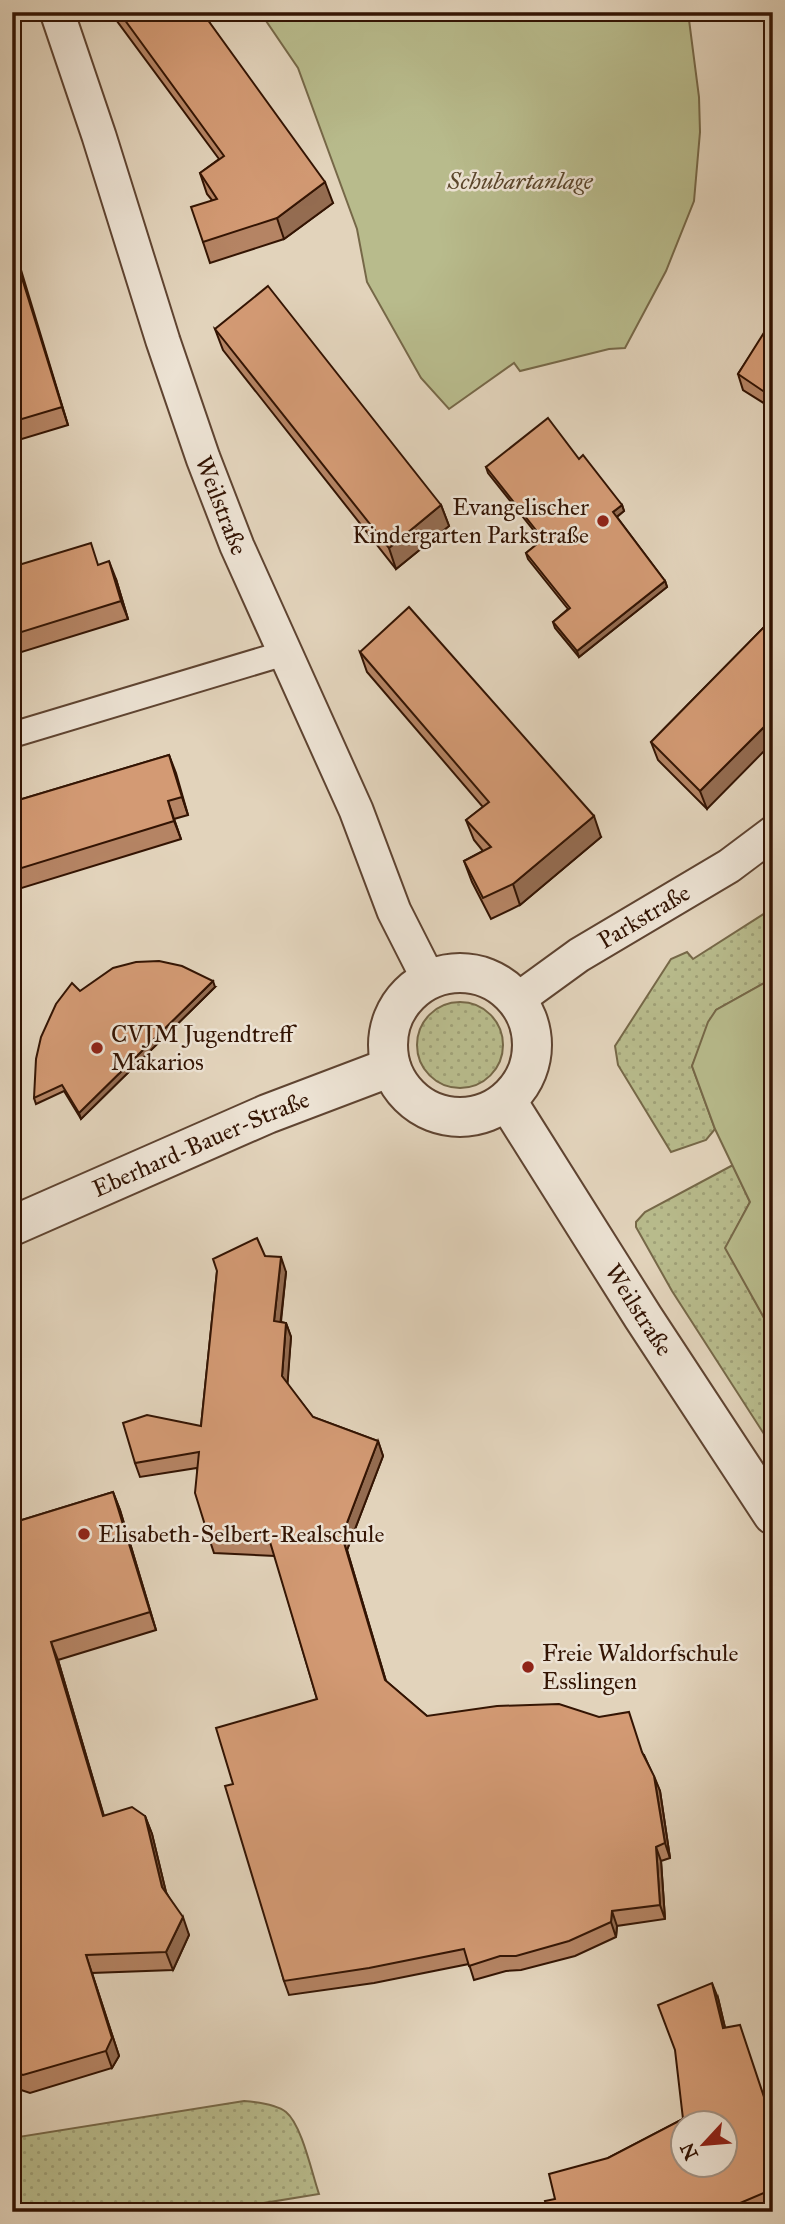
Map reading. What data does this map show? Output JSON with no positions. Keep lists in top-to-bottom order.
{
  "streets": {
    "street": ["Weilstraße", "Parkstraße", "Eberhard-Bauer-Straße"]
  },
  "crossings": [
    ["Weilstraße", "Parkstraße"],
    ["Weilstraße", "Eberhard-Bauer-Straße"],
    ["Parkstraße", "Eberhard-Bauer-Straße"]
  ],
  "parks": ["Schubartanlage"],
  "places": [
    "Evangelischer Kindergarten Parkstraße",
    "CVJM Jugendtreff Makarios",
    "Elisabeth-Selbert-Realschule",
    "Freie Waldorfschule Esslingen"
  ],
  "north": "bottom left"
}
